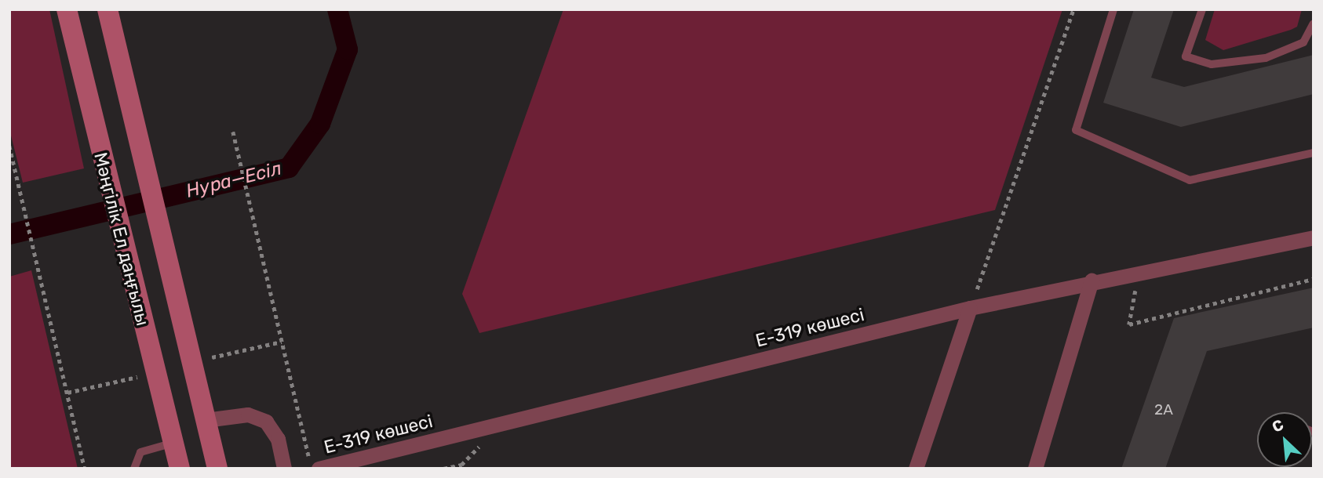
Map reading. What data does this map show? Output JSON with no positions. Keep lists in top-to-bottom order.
{
  "streets": {
    "main road": ["Мәңгілік Ел даңғылы"],
    "street": ["Е-319 көшесі"]
  },
  "water": ["Нура—Есіл"],
  "house_numbers": ["2А"],
  "north": "top left"
}
